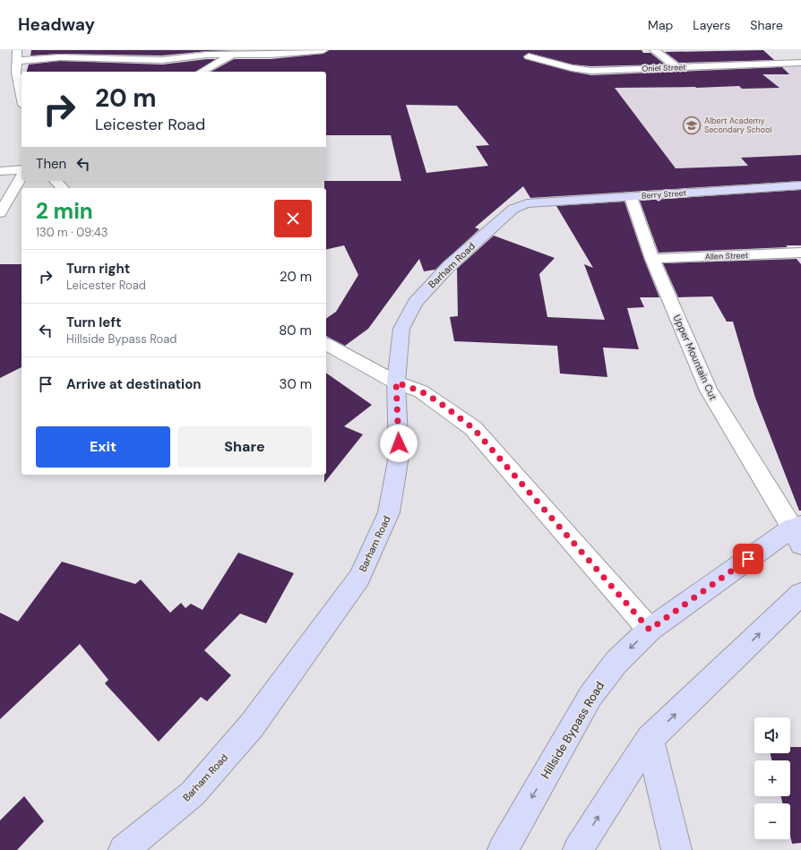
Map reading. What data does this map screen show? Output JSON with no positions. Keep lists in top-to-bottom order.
{
  "streets": {
    "street": [
      "Oniel Street",
      "Berry Street",
      "Allen Street",
      "Barham Road",
      "Upper Mountain Cut",
      "Hillside Bypass Road"
    ]
  },
  "crossings": [
    ["Berry Street", "Barham Road"],
    ["Berry Street", "Upper Mountain Cut"],
    ["Allen Street", "Upper Mountain Cut"],
    ["Upper Mountain Cut", "Hillside Bypass Road"]
  ],
  "places": {
    "school or university": ["Albert Academy Secondary School"]
  },
  "page": {
    "header": "Headway",
    "nav": ["Map", "Layers", "Share"],
    "turn": ["20 m", "Leicester Road"],
    "then": "Then",
    "heading": ["2 min", "130 m · 09:43"],
    "list": [
      {
        "name": "Turn right",
        "note": "Leicester Road",
        "value": "20 m"
      },
      {
        "name": "Turn left",
        "note": "Hillside Bypass Road",
        "value": "80 m"
      },
      {
        "name": "Arrive at destination",
        "value": "30 m"
      }
    ],
    "buttons": ["Exit", "Share"],
    "map_buttons": ["+", "−"]
  }
}
